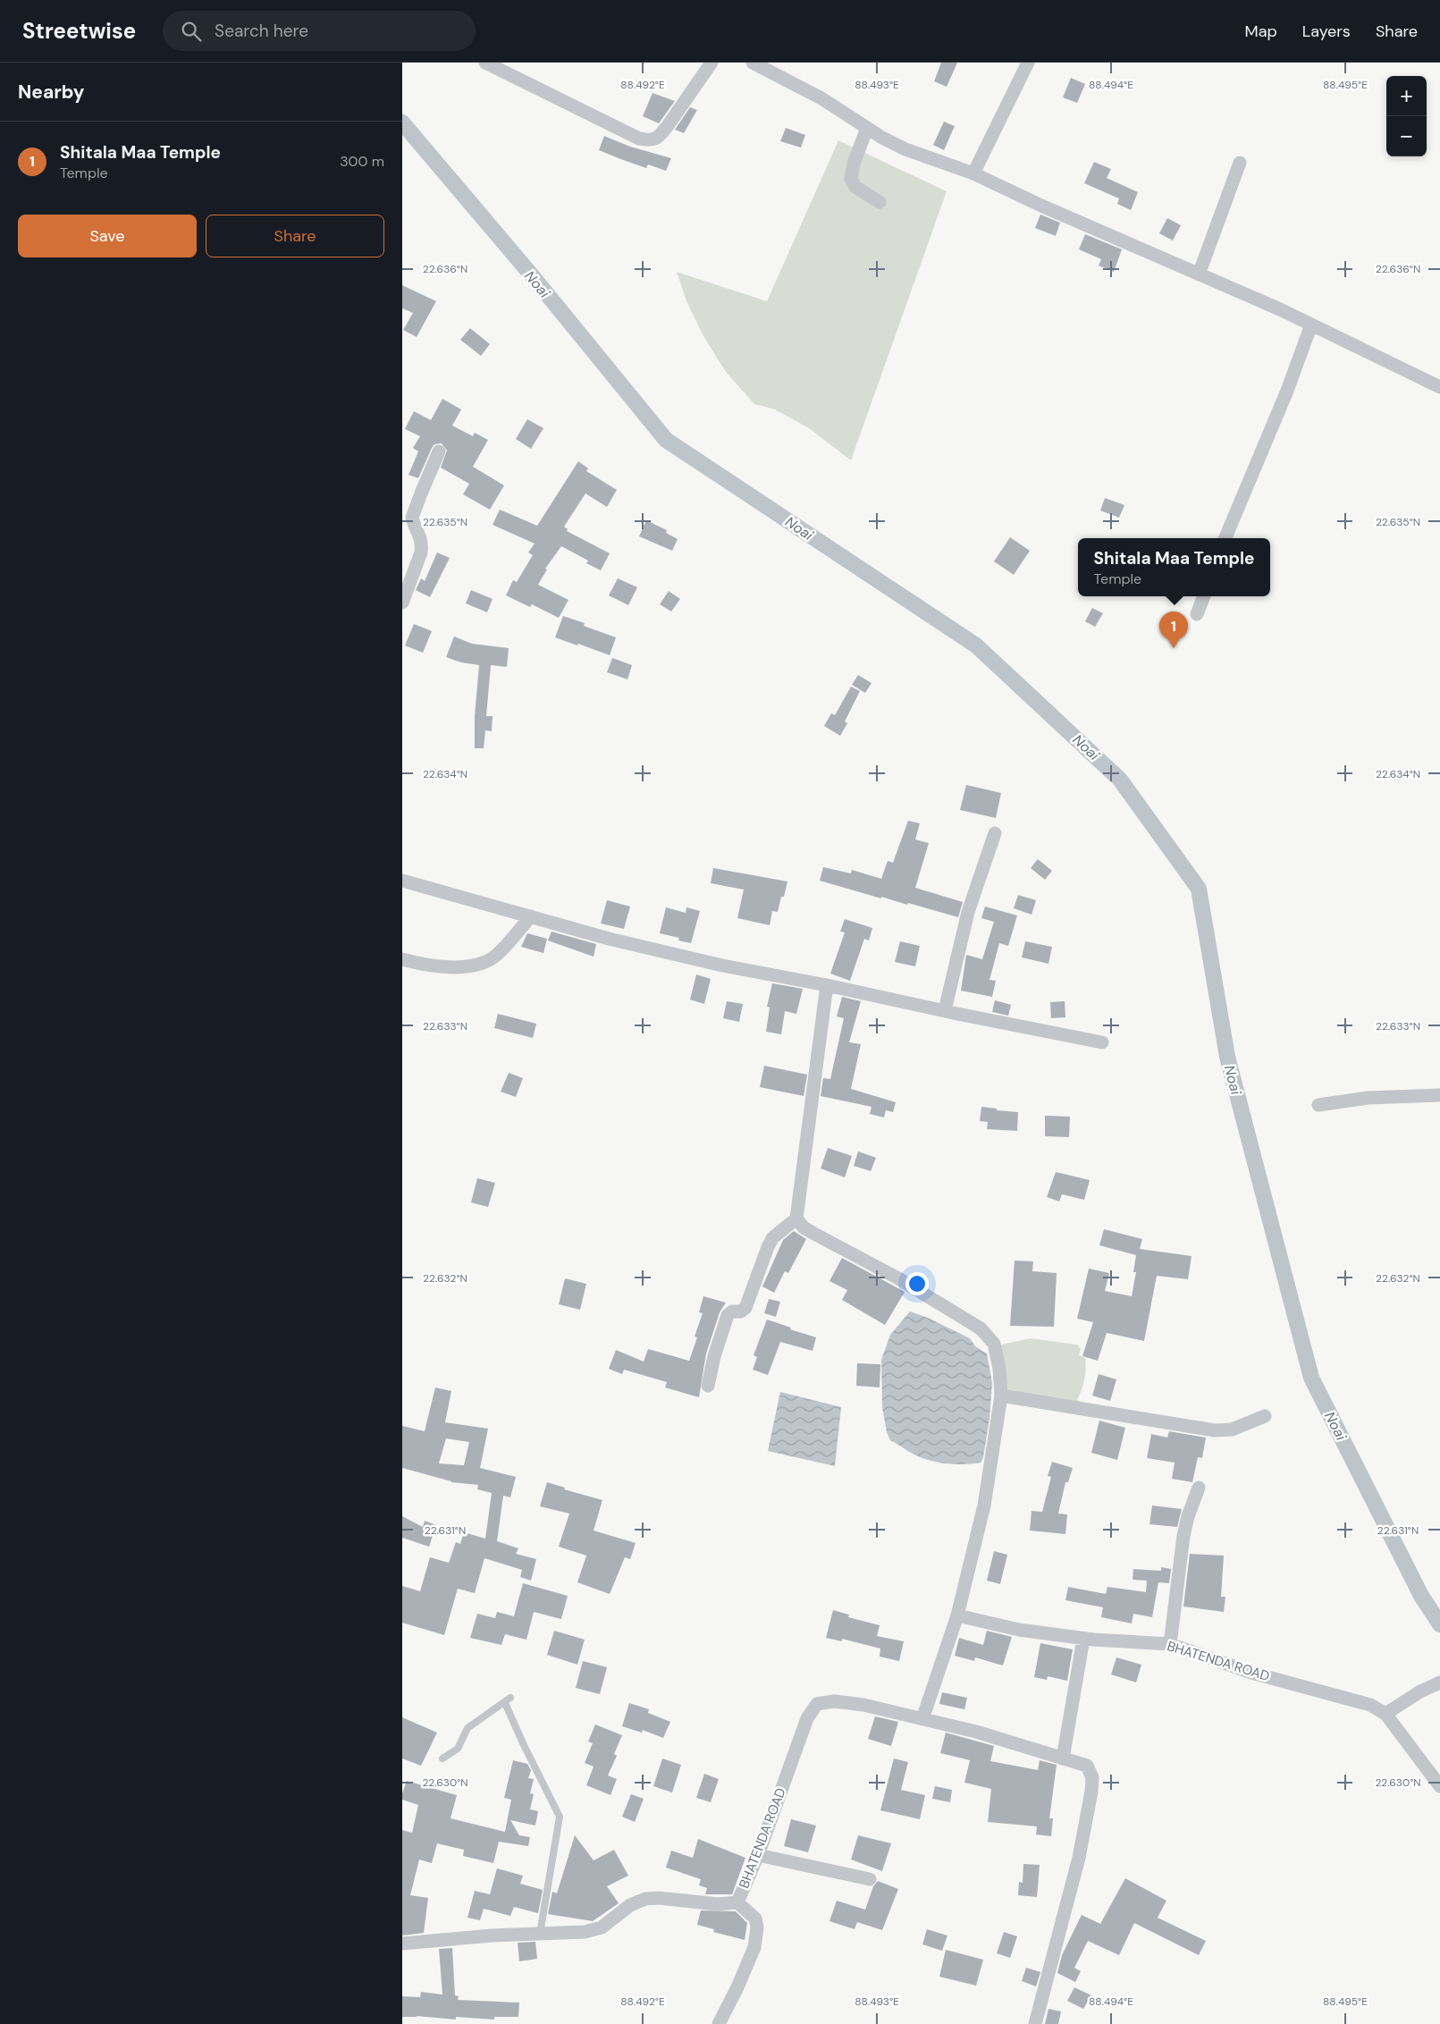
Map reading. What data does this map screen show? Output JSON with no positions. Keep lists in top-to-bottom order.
{
  "streets": {
    "street": ["BHATENDA ROAD"]
  },
  "water": ["Noai"],
  "page": {
    "header": "Streetwise",
    "search": "Search here",
    "nav": ["Map", "Layers", "Share"],
    "heading": "Nearby",
    "map_buttons": ["+", "−"],
    "list": [
      {
        "mark": "1",
        "name": "Shitala Maa Temple",
        "note": "Temple",
        "value": "300 m"
      }
    ],
    "buttons": ["Save", "Share"],
    "popup": ["Shitala Maa Temple", "Temple"],
    "pins": "1"
  },
  "coordinates": [
    "88.492°E",
    "88.493°E",
    "88.494°E",
    "88.495°E",
    "22.636°N",
    "22.635°N",
    "22.634°N",
    "22.633°N",
    "22.632°N",
    "22.631°N",
    "22.630°N"
  ]
}
